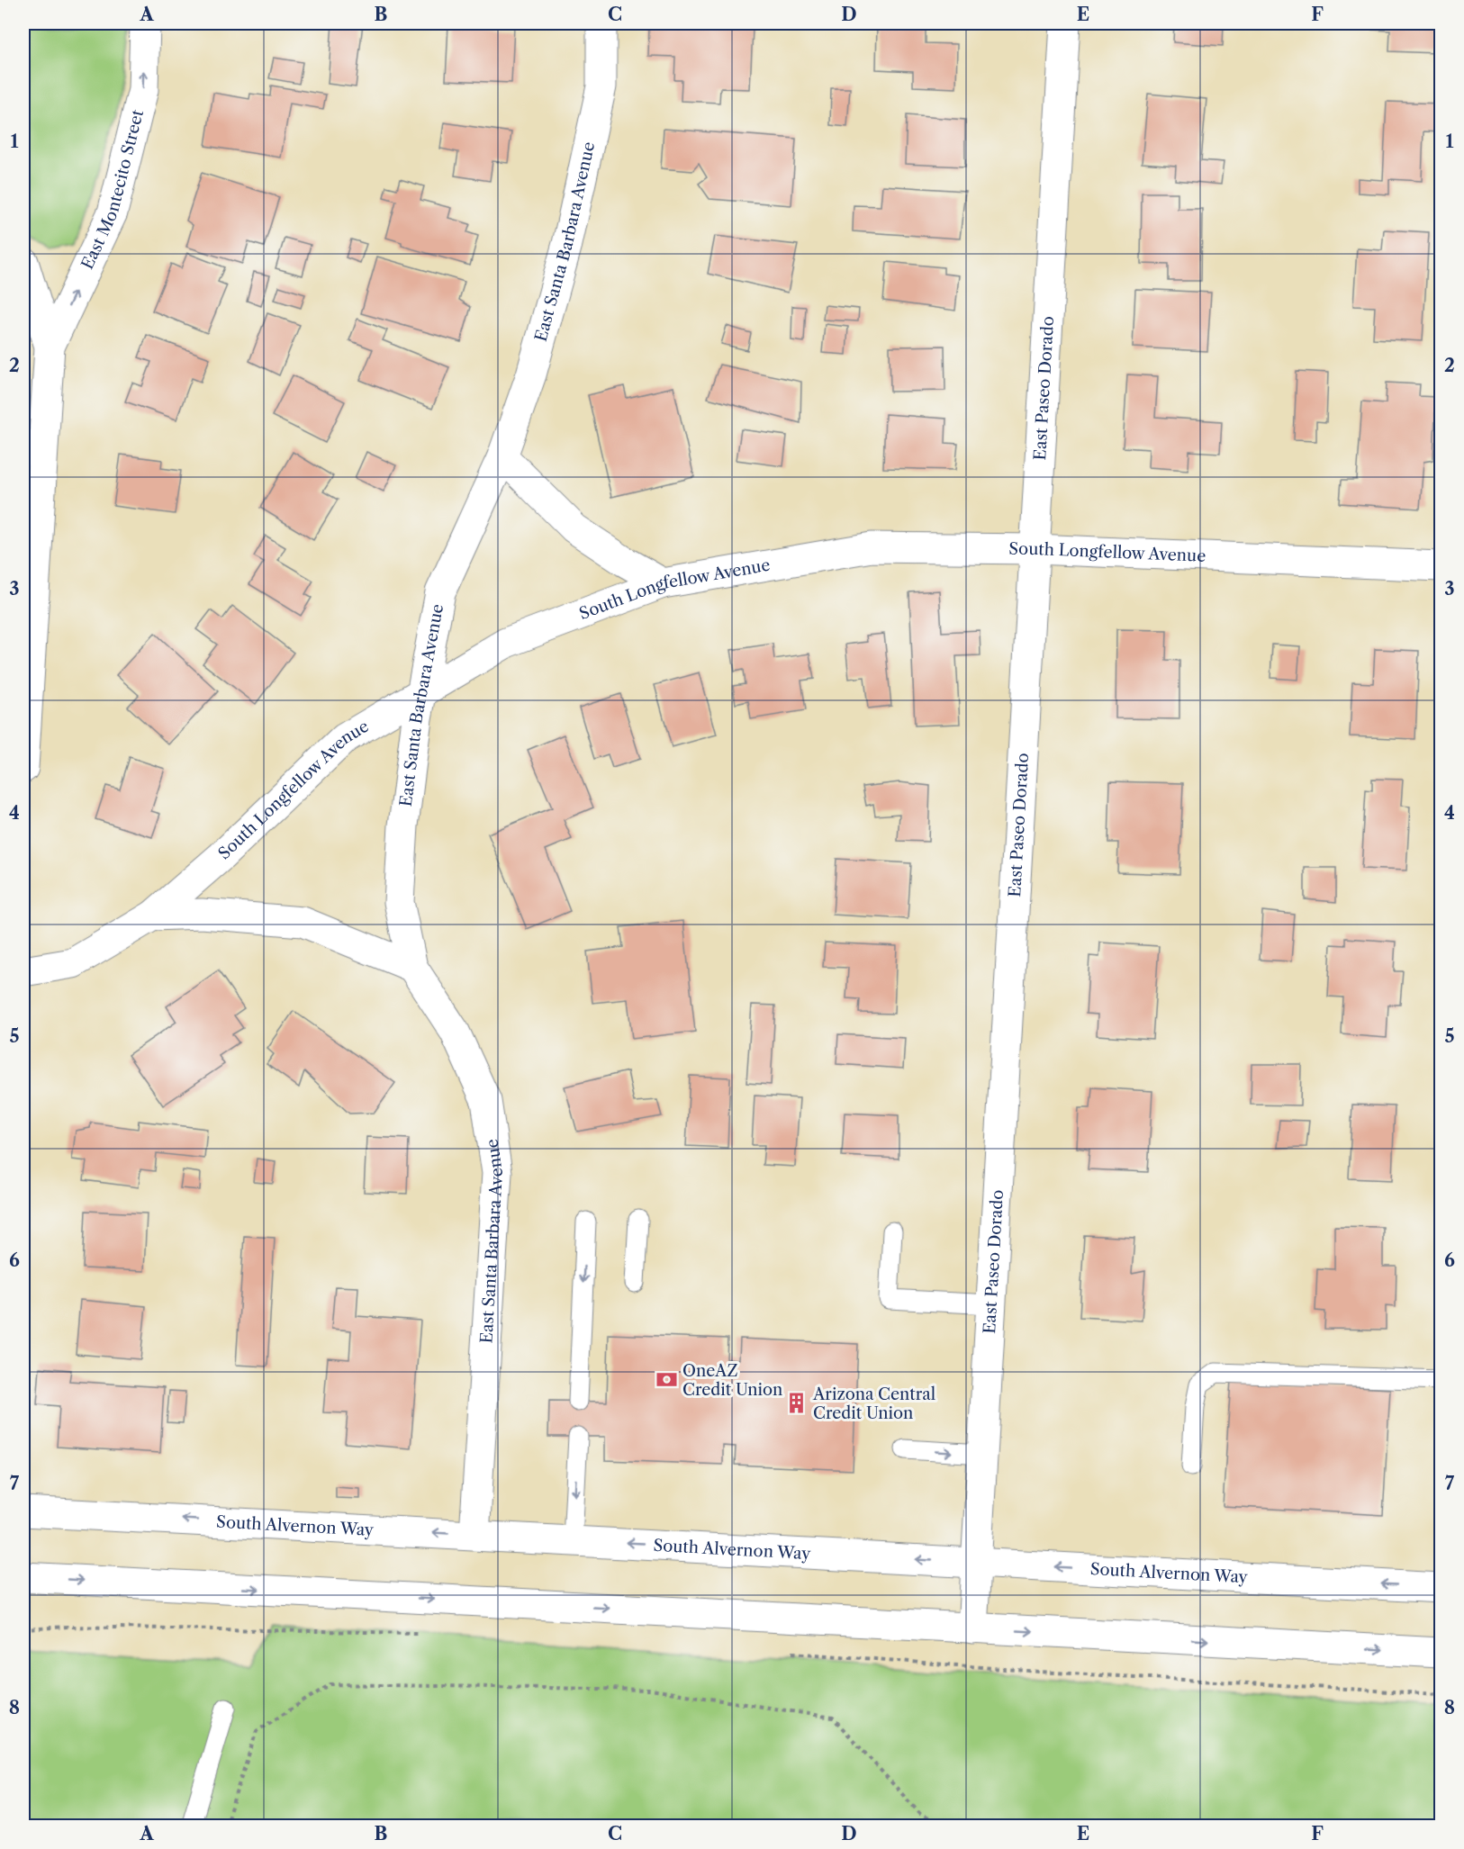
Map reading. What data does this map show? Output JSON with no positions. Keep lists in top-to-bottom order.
{
  "streets": {
    "street": [
      "East Montecito Street",
      "East Santa Barbara Avenue",
      "East Paseo Dorado",
      "South Longfellow Avenue",
      "South Alvernon Way"
    ]
  },
  "crossings": [
    ["East Santa Barbara Avenue", "South Longfellow Avenue"],
    ["East Santa Barbara Avenue", "South Alvernon Way"],
    ["East Paseo Dorado", "South Longfellow Avenue"],
    ["East Paseo Dorado", "South Alvernon Way"]
  ],
  "one_way": ["East Montecito Street"],
  "places": {
    "bank": ["OneAZ Credit Union"],
    "building": ["Arizona Central Credit Union"]
  },
  "grid": {
    "columns": [
      "A",
      "B",
      "C",
      "D",
      "E",
      "F"
    ],
    "rows": [
      "1",
      "2",
      "3",
      "4",
      "5",
      "6",
      "7",
      "8"
    ]
  }
}
